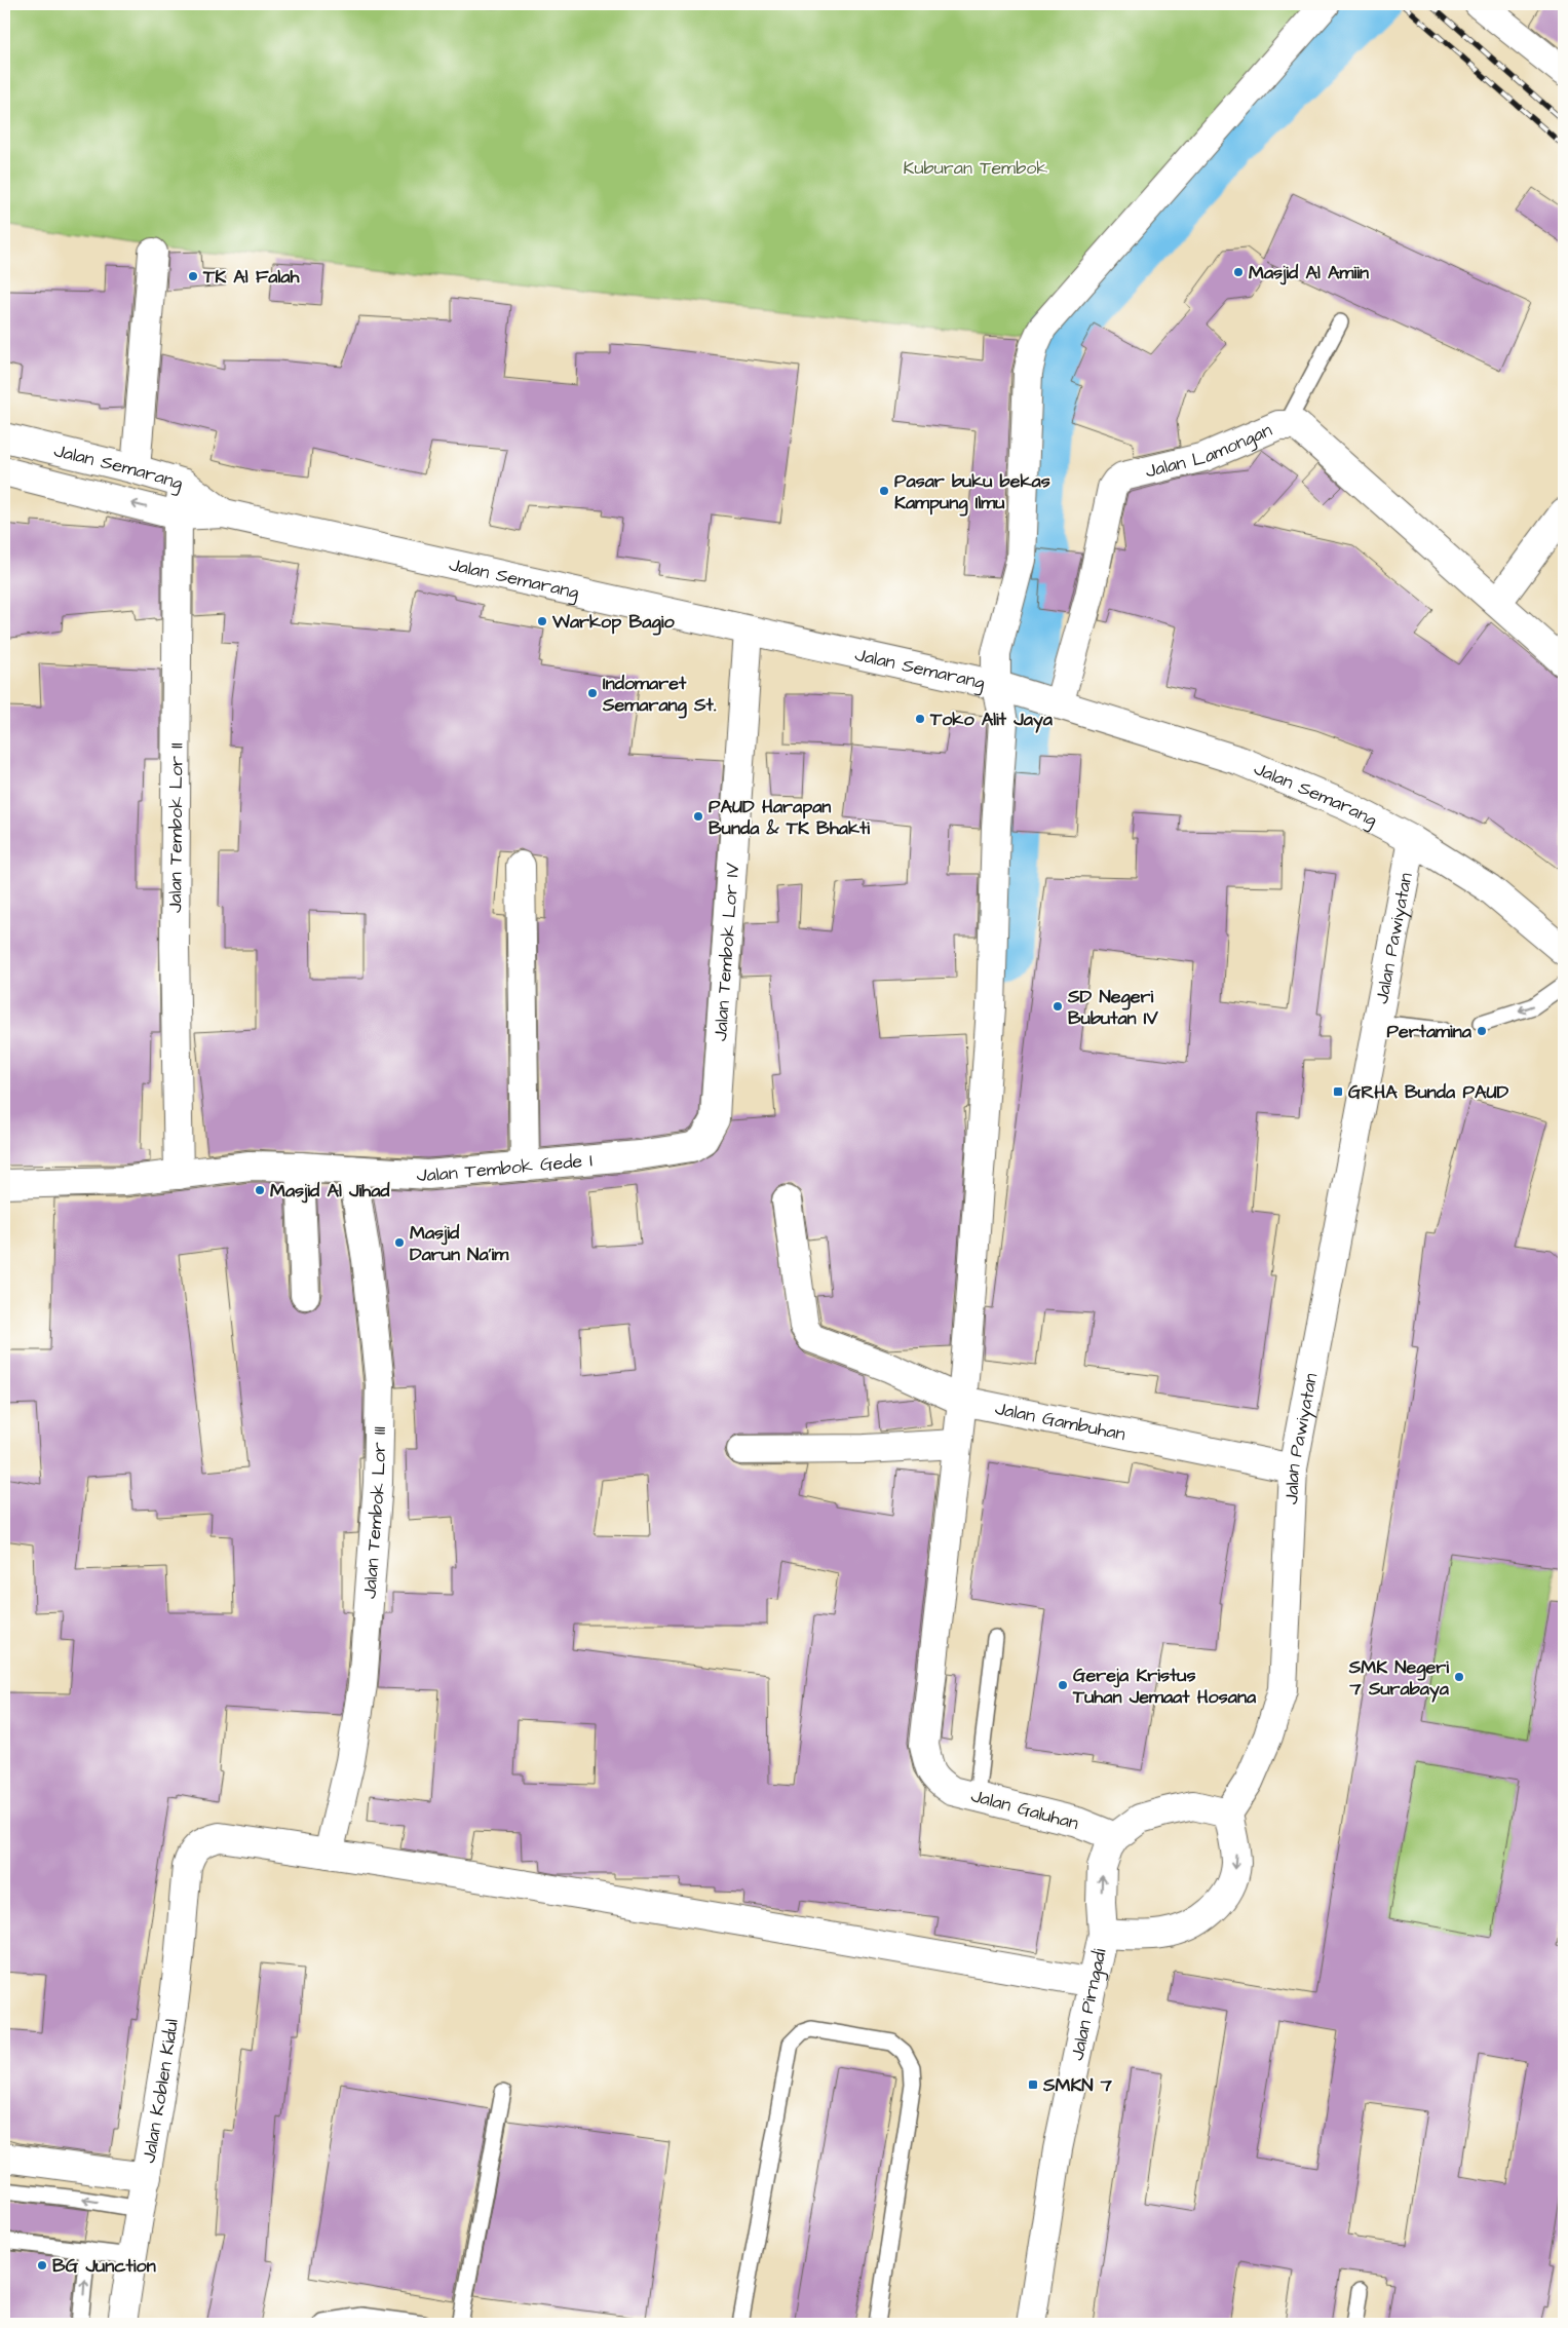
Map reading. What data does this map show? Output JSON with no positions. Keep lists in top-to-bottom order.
{
  "streets": {
    "street": [
      "Jalan Lamongan",
      "Jalan Semarang",
      "Jalan Tembok Lor II",
      "Jalan Pawiyatan",
      "Jalan Tembok Lor IV",
      "Jalan Tembok Gede I",
      "Jalan Gambuhan",
      "Jalan Tembok Lor III",
      "Jalan Galuhan",
      "Jalan Pirngadi",
      "Jalan Koblen Kidul"
    ]
  },
  "crossings": [
    ["Jalan Lamongan", "Jalan Semarang"],
    ["Jalan Semarang", "Jalan Tembok Lor II"],
    ["Jalan Semarang", "Jalan Pawiyatan"],
    ["Jalan Semarang", "Jalan Tembok Lor IV"],
    ["Jalan Tembok Lor II", "Jalan Tembok Gede I"],
    ["Jalan Pawiyatan", "Jalan Gambuhan"],
    ["Jalan Pawiyatan", "Jalan Galuhan"],
    ["Jalan Pawiyatan", "Jalan Pirngadi"],
    ["Jalan Tembok Lor IV", "Jalan Tembok Gede I"],
    ["Jalan Tembok Gede I", "Jalan Tembok Lor III"],
    ["Jalan Tembok Lor III", "Jalan Koblen Kidul"],
    ["Jalan Galuhan", "Jalan Pirngadi"]
  ],
  "parks": ["Kuburan Tembok"],
  "places": {
    "other": [
      "Masjid Al Amiin",
      "TK Al Falah",
      "Pasar buku bekas Kampung Ilmu",
      "Warkop Bagio",
      "Indomaret Semarang St.",
      "Toko Alit Jaya",
      "PAUD Harapan Bunda & TK Bhakti",
      "SD Negeri Bubutan IV",
      "Pertamina",
      "Masjid Al Jihad",
      "Masjid Darun Na'im",
      "SMK Negeri 7 Surabaya",
      "Gereja Kristus Tuhan Jemaat Hosana",
      "BG Junction"
    ],
    "transit": ["GRHA Bunda PAUD", "SMKN 7"]
  }
}
